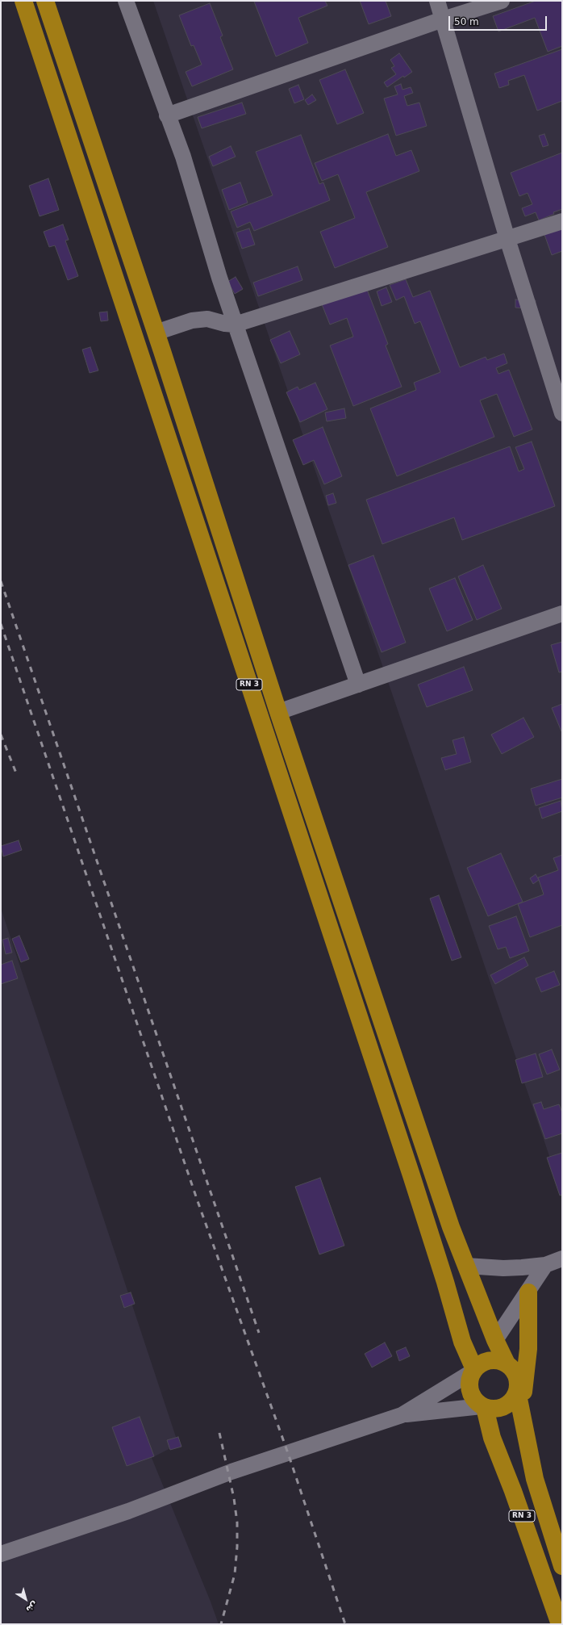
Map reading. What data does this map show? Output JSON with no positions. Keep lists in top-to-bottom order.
{
  "streets": {
    "highway": ["RN 3"]
  },
  "scale_bar": "50 m",
  "north": "bottom right"
}
